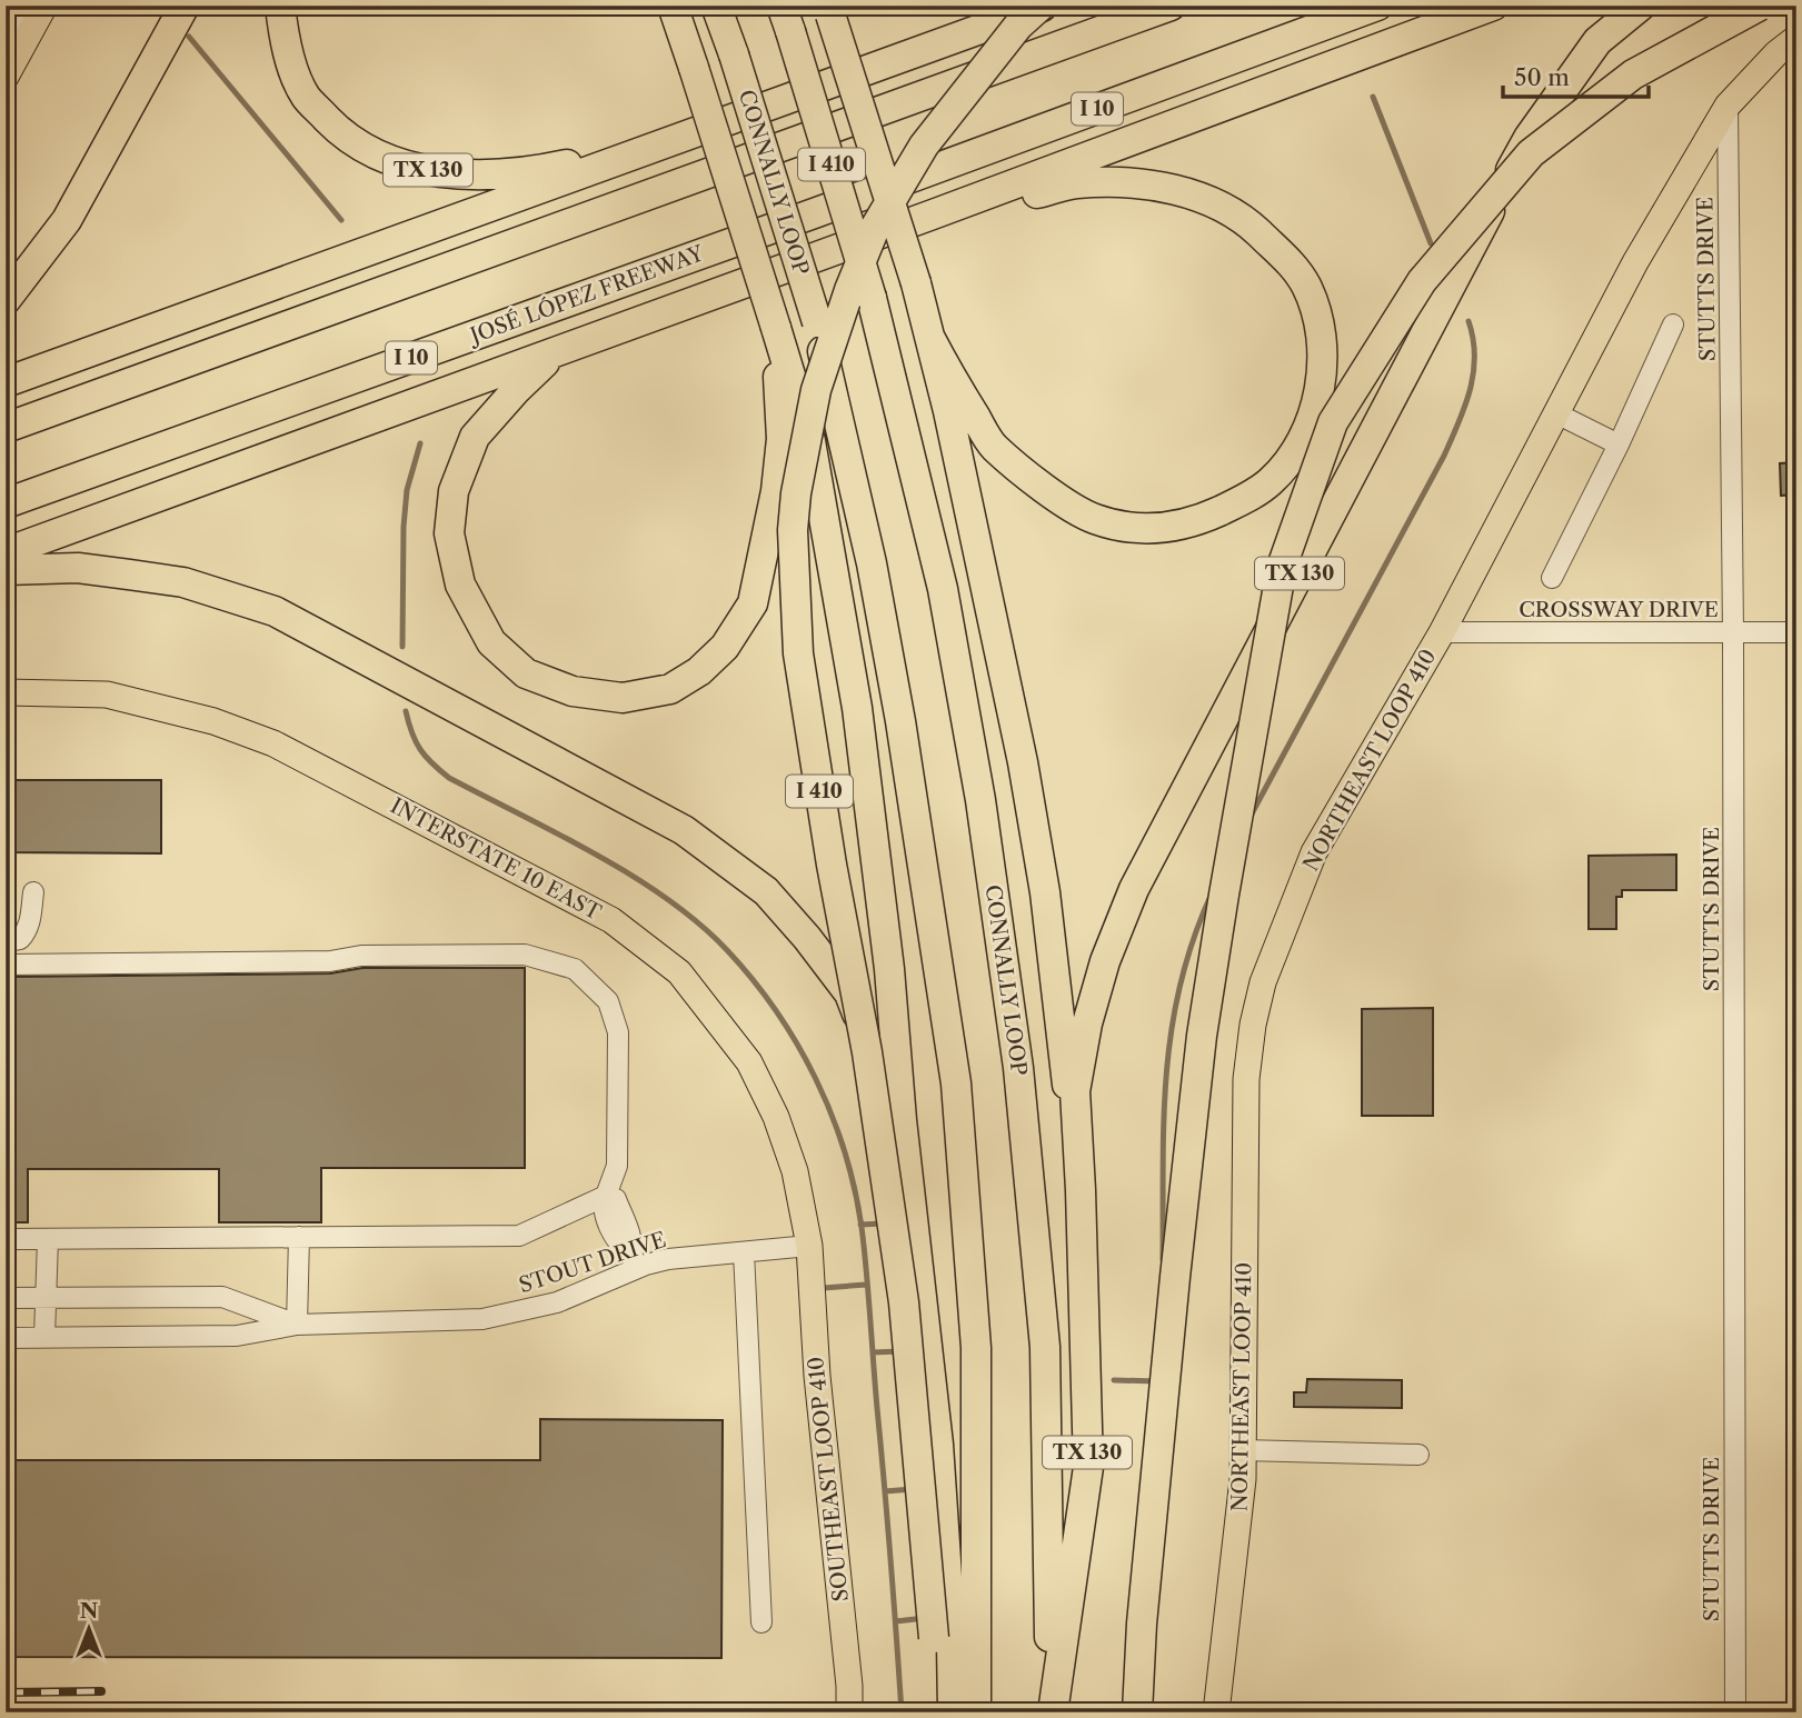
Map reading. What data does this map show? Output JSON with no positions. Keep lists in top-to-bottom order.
{
  "streets": {
    "highway": [
      "I 10",
      "I 410",
      "TX 130",
      "CONNALLY LOOP",
      "JOSÉ LÓPEZ FREEWAY"
    ],
    "main road": ["NORTHEAST LOOP 410", "INTERSTATE 10 EAST", "SOUTHEAST LOOP 410"],
    "street": ["STUTTS DRIVE", "CROSSWAY DRIVE", "STOUT DRIVE"]
  },
  "crossings": [
    ["I 410", "TX 130"],
    ["TX 130", "CONNALLY LOOP"],
    ["STUTTS DRIVE", "CROSSWAY DRIVE"],
    ["STUTTS DRIVE", "NORTHEAST LOOP 410"],
    ["CROSSWAY DRIVE", "NORTHEAST LOOP 410"],
    ["INTERSTATE 10 EAST", "STOUT DRIVE"],
    ["INTERSTATE 10 EAST", "SOUTHEAST LOOP 410"],
    ["STOUT DRIVE", "SOUTHEAST LOOP 410"]
  ],
  "scale_bar": "50 m",
  "north": "top"
}
